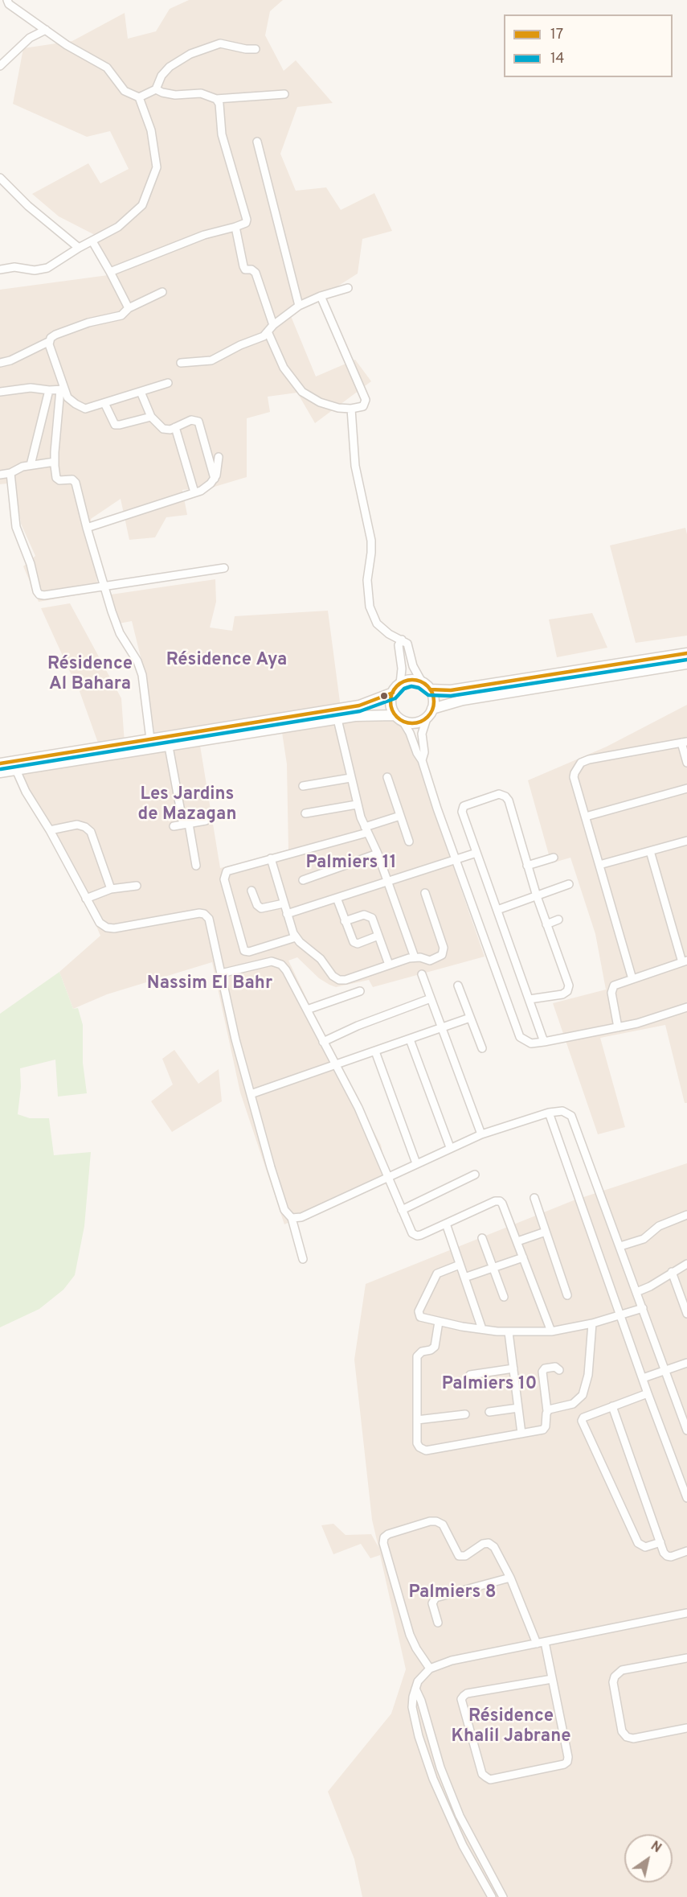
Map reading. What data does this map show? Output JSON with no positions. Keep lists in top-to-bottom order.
{
  "districts": [
    "Résidence Aya",
    "Résidence Al Bahara",
    "Les Jardins de Mazagan",
    "Palmiers 11",
    "Nassim El Bahr",
    "Palmiers 10",
    "Palmiers 8",
    "Résidence Khalil Jabrane"
  ],
  "lines": ["transit line 17", "transit line 14"],
  "legend": ["17", "14"],
  "north": "top right"
}
